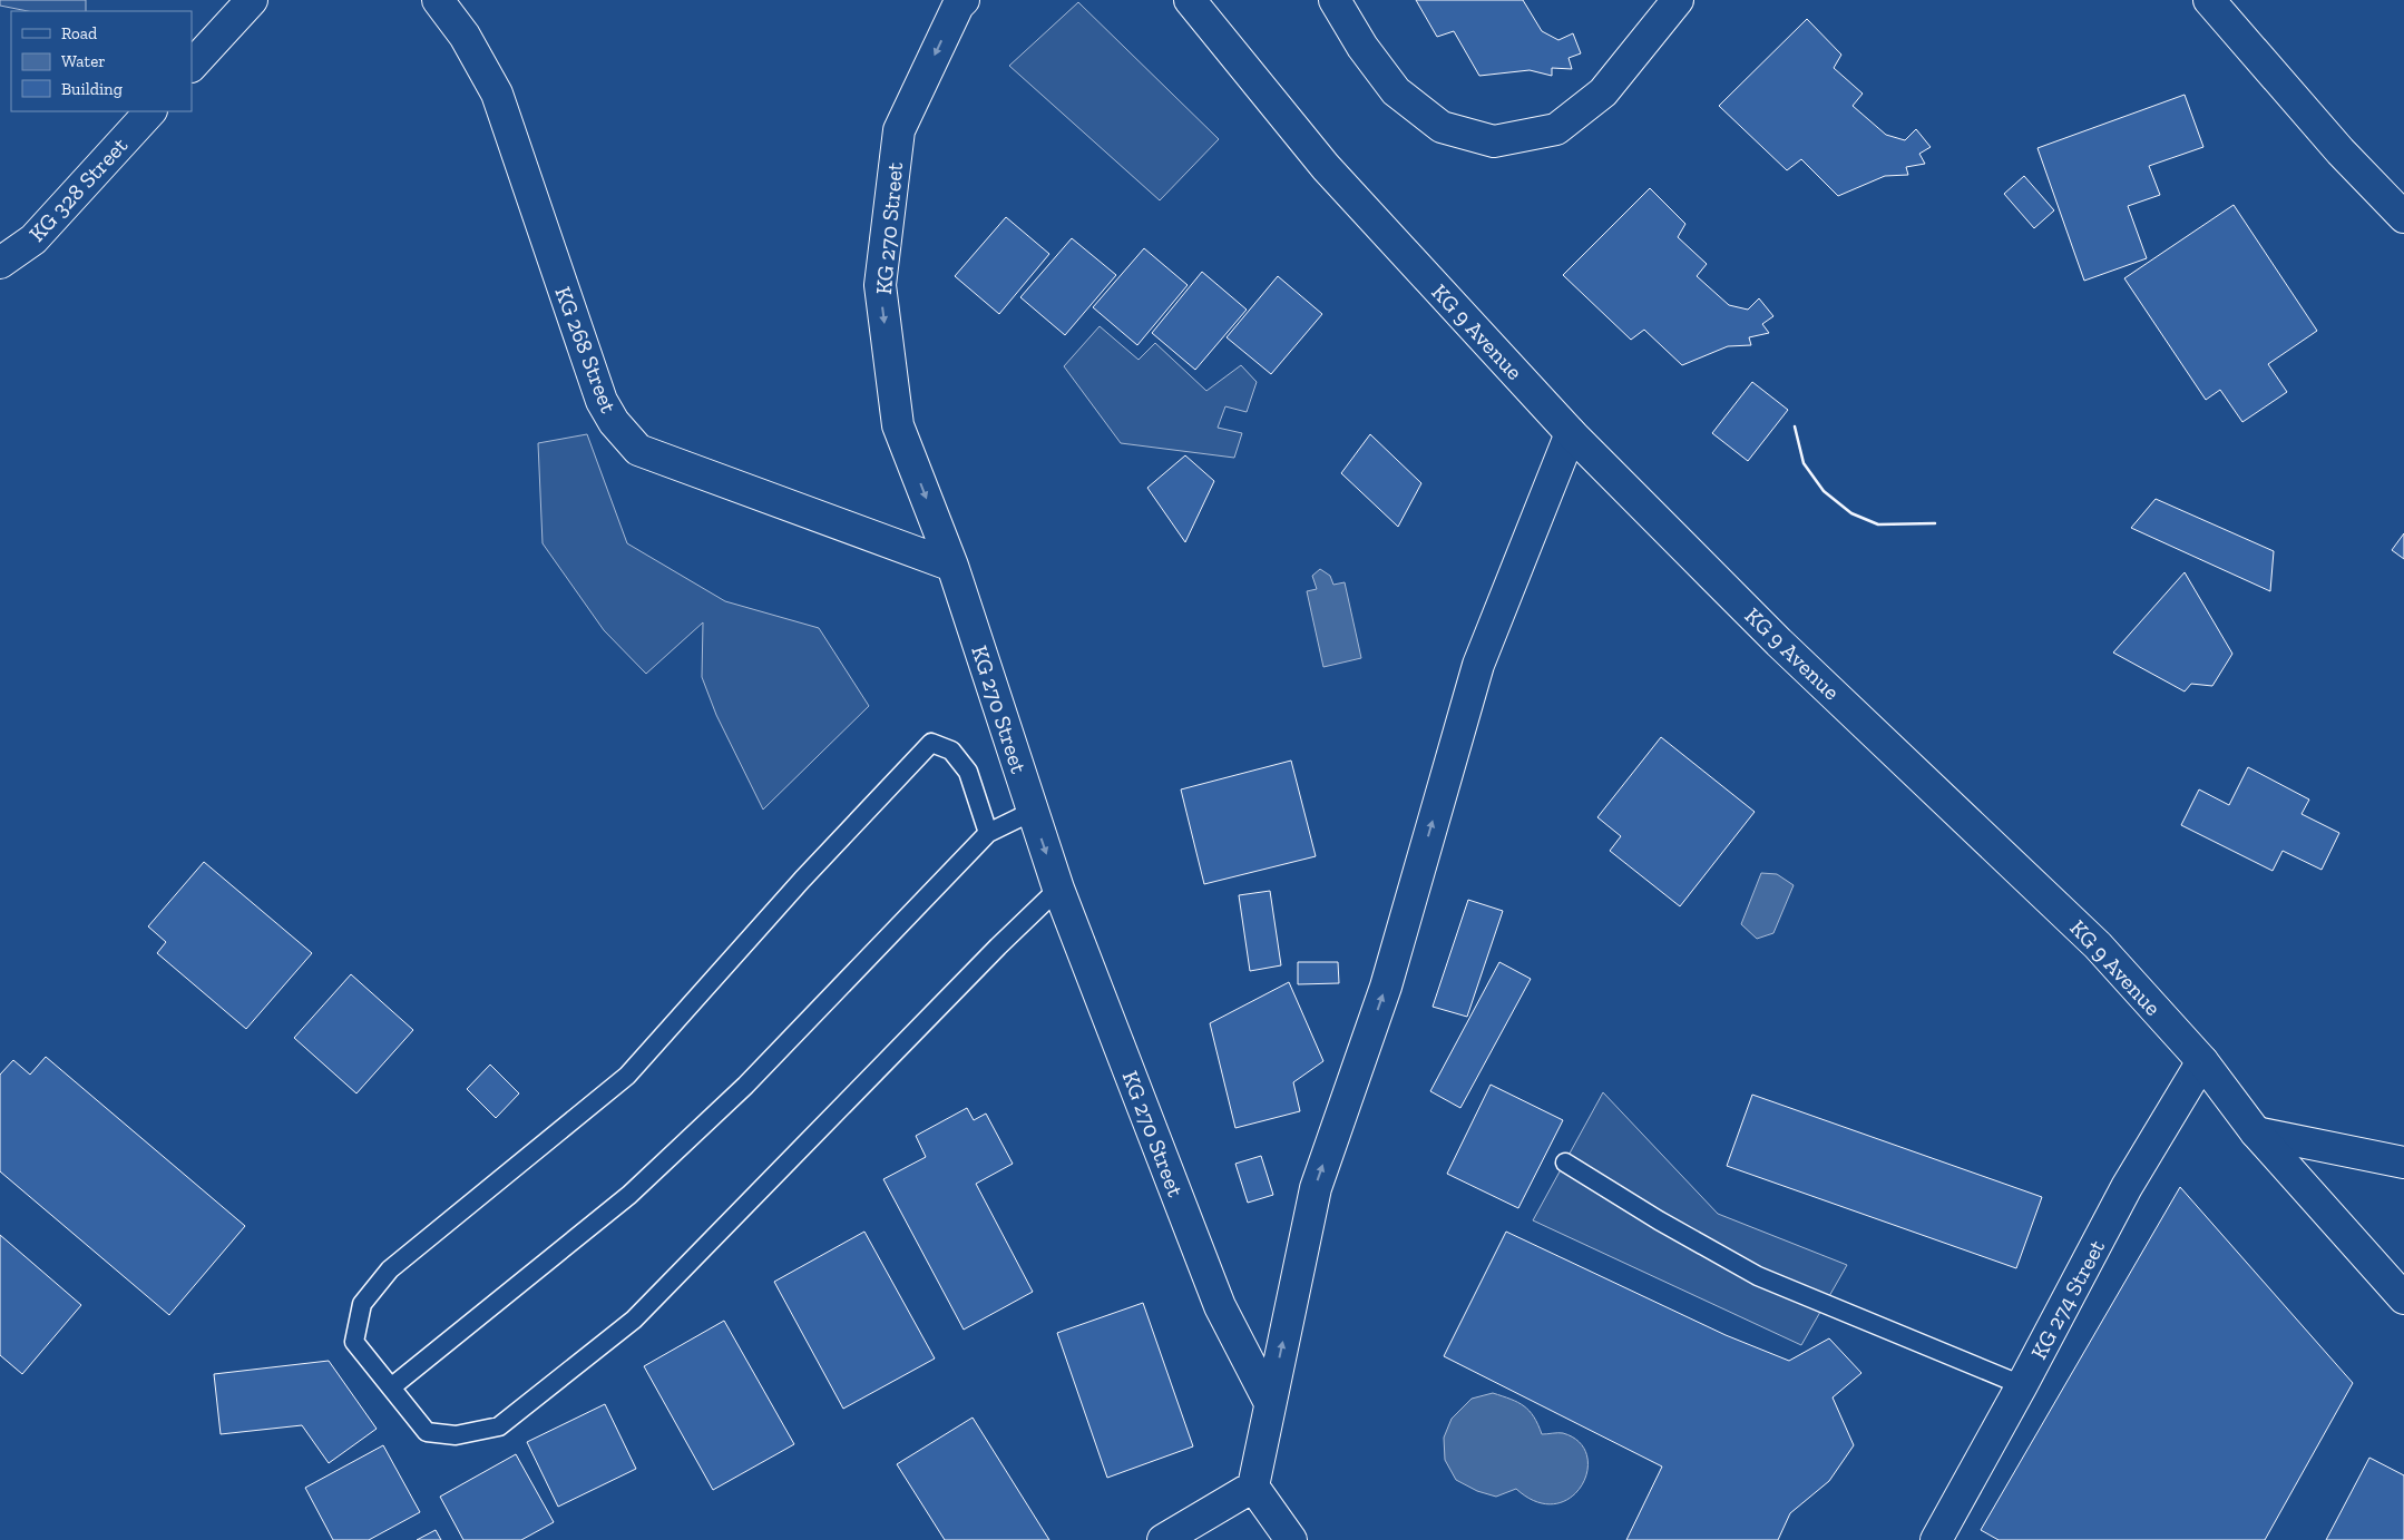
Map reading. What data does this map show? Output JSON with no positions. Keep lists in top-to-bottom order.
{
  "streets": {
    "street": [
      "KG 328 Street",
      "KG 270 Street",
      "KG 9 Avenue",
      "KG 268 Street",
      "KG 274 Street"
    ]
  },
  "crossings": [
    ["KG 270 Street", "KG 268 Street"],
    ["KG 9 Avenue", "KG 274 Street"]
  ],
  "one_way": ["KG 270 Street"],
  "legend": ["Road", "Water", "Building"]
}
